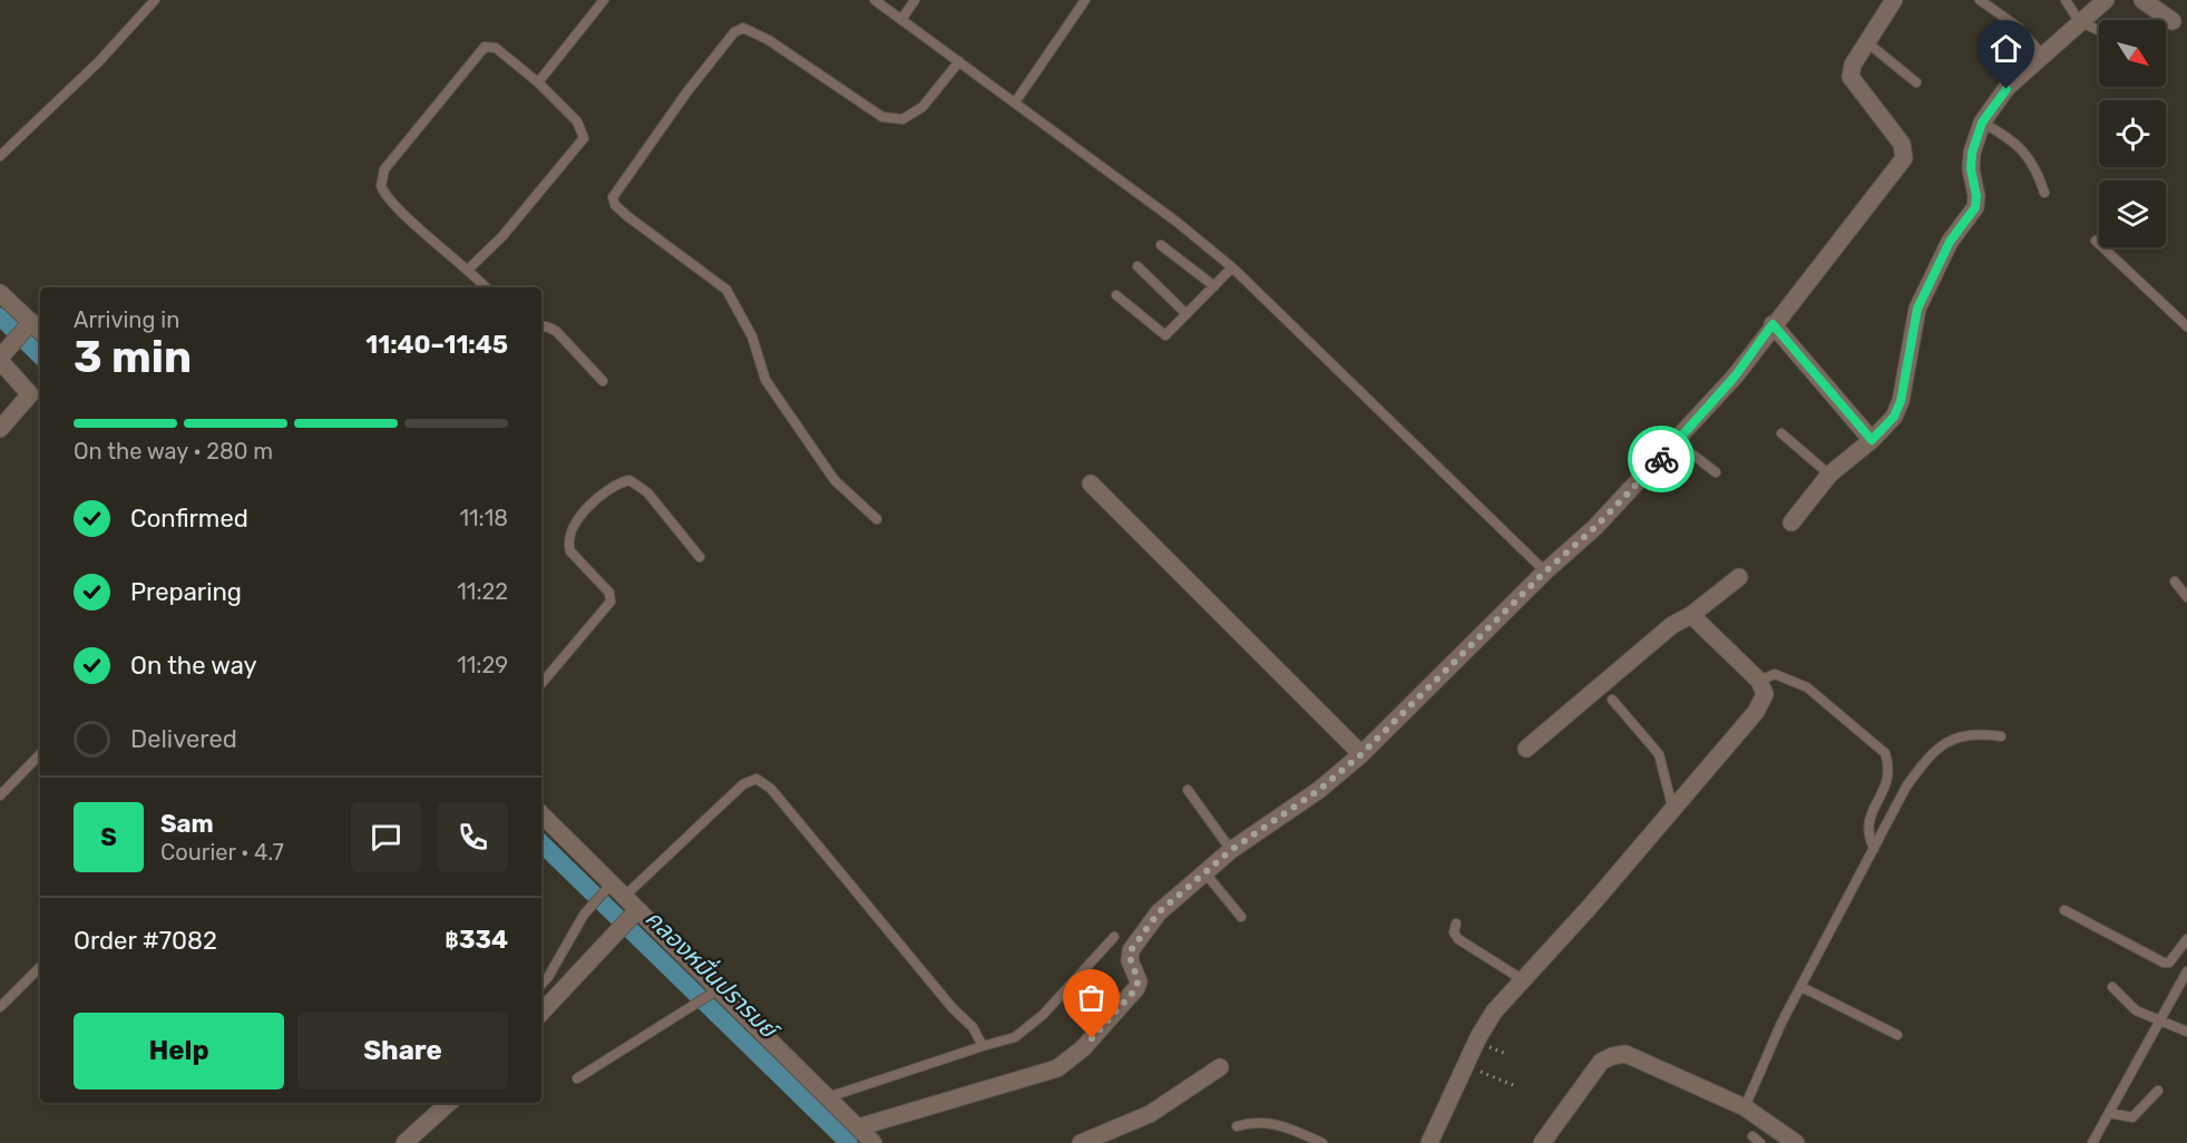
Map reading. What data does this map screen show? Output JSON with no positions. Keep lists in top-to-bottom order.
{
  "water": ["คลองหมื่นปรารมย์"],
  "north": "bottom right",
  "page": {
    "heading": ["3 min", "Arriving in", "11:40–11:45"],
    "panel": [
      "Sam",
      "Courier · 4.7",
      "Order #7082",
      "฿334"
    ],
    "bar": "On the way · 280 m",
    "list": [
      ["Confirmed", "11:18"],
      ["Preparing", "11:22"],
      ["On the way", "11:29"],
      "Delivered"
    ],
    "round": "S",
    "buttons": ["Help", "Share"]
  }
}
